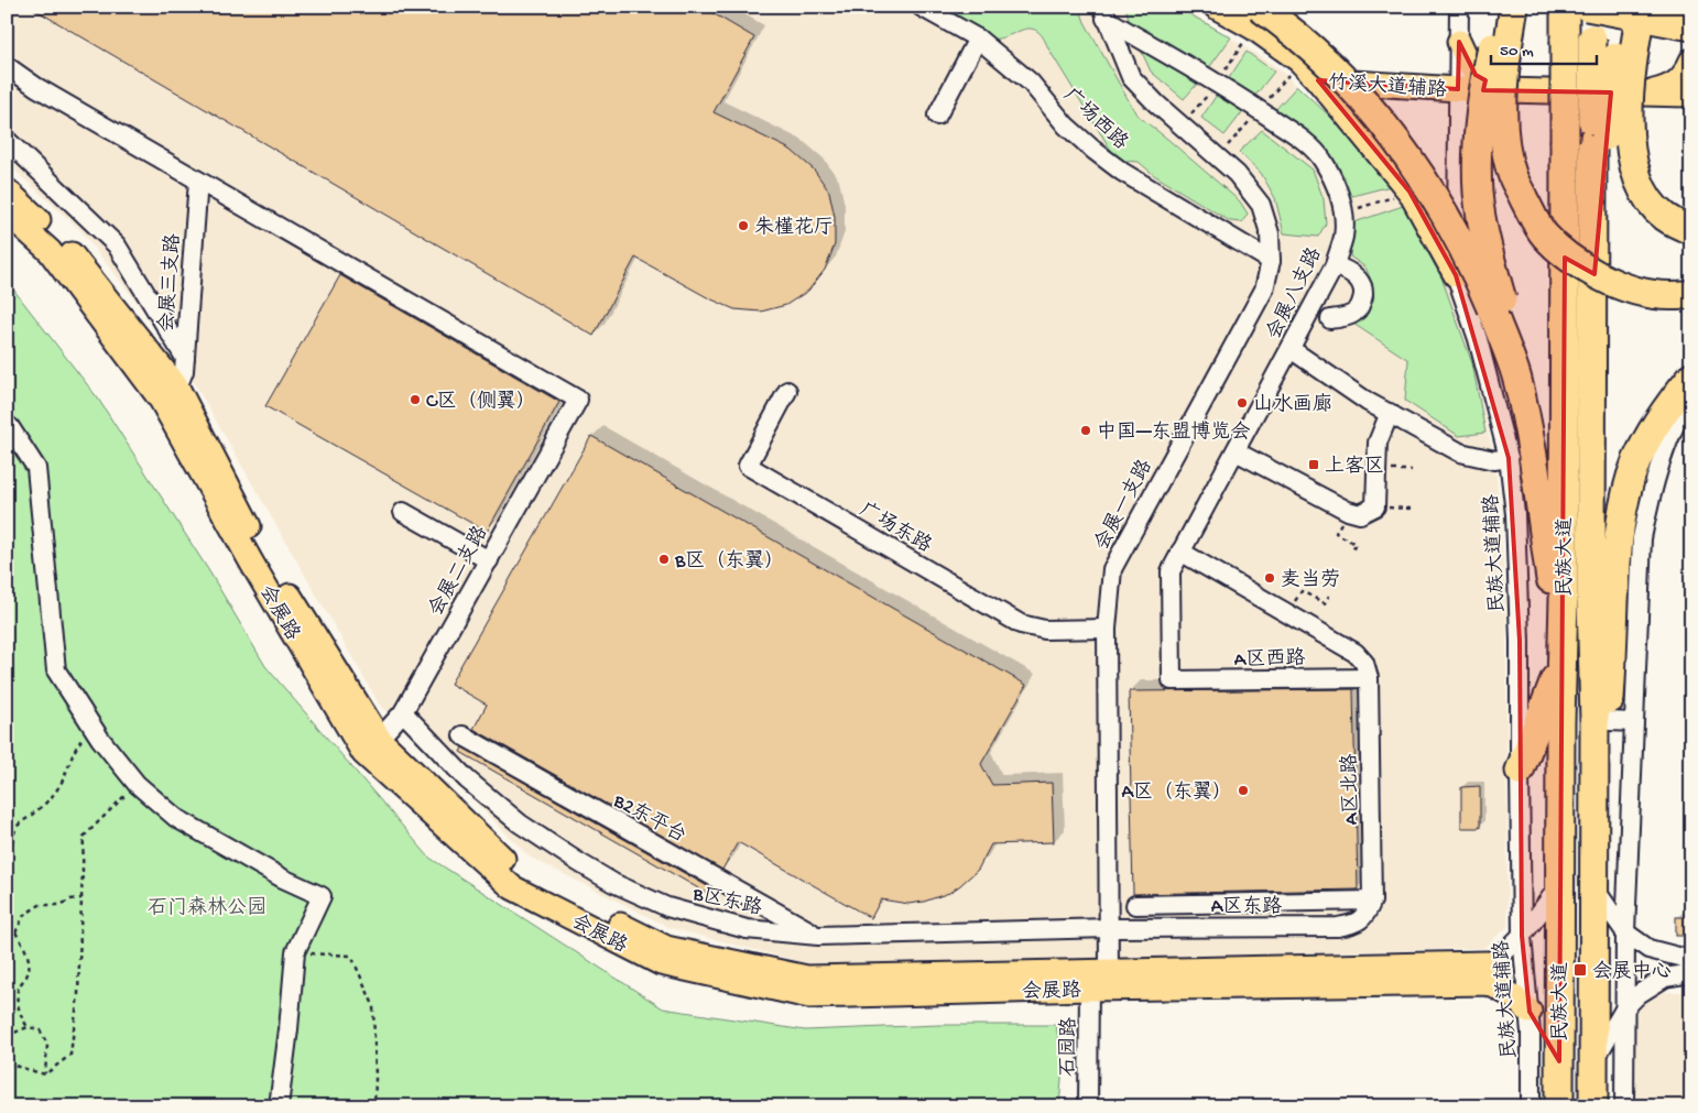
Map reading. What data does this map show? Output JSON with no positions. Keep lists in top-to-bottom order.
{
  "streets": {
    "highway": ["民族大道"],
    "main road": ["竹溪大道辅路", "会展路"],
    "street": [
      "广场西路",
      "会展三支路",
      "会展八支路",
      "会展一支路",
      "广场东路",
      "民族大道辅路",
      "会展二支路",
      "A区西路",
      "A区北路",
      "B2东平台",
      "B区东路",
      "A区东路",
      "石园路"
    ]
  },
  "crossings": [
    ["竹溪大道辅路", "民族大道辅路"],
    ["广场西路", "会展一支路"],
    ["会展三支路", "会展二支路"],
    ["会展三支路", "会展路"],
    ["会展八支路", "会展一支路"],
    ["会展八支路", "A区西路"],
    ["会展一支路", "广场东路"],
    ["会展一支路", "会展路"],
    ["会展一支路", "B区东路"],
    ["会展一支路", "A区东路"],
    ["会展二支路", "会展路"],
    ["会展二支路", "B区东路"],
    ["会展路", "石园路"],
    ["A区西路", "A区北路"],
    ["A区北路", "A区东路"],
    ["B2东平台", "B区东路"],
    ["B区东路", "A区东路"]
  ],
  "parks": ["石门森林公园"],
  "places": {
    "other": [
      "朱槿花厅",
      "C区（侧翼）",
      "山水画廊",
      "中国—东盟博览会",
      "B区（东翼）",
      "麦当劳",
      "A区（东翼）"
    ],
    "transit": ["上客区", "会展中心"]
  },
  "scale_bar": "50 m"
}
